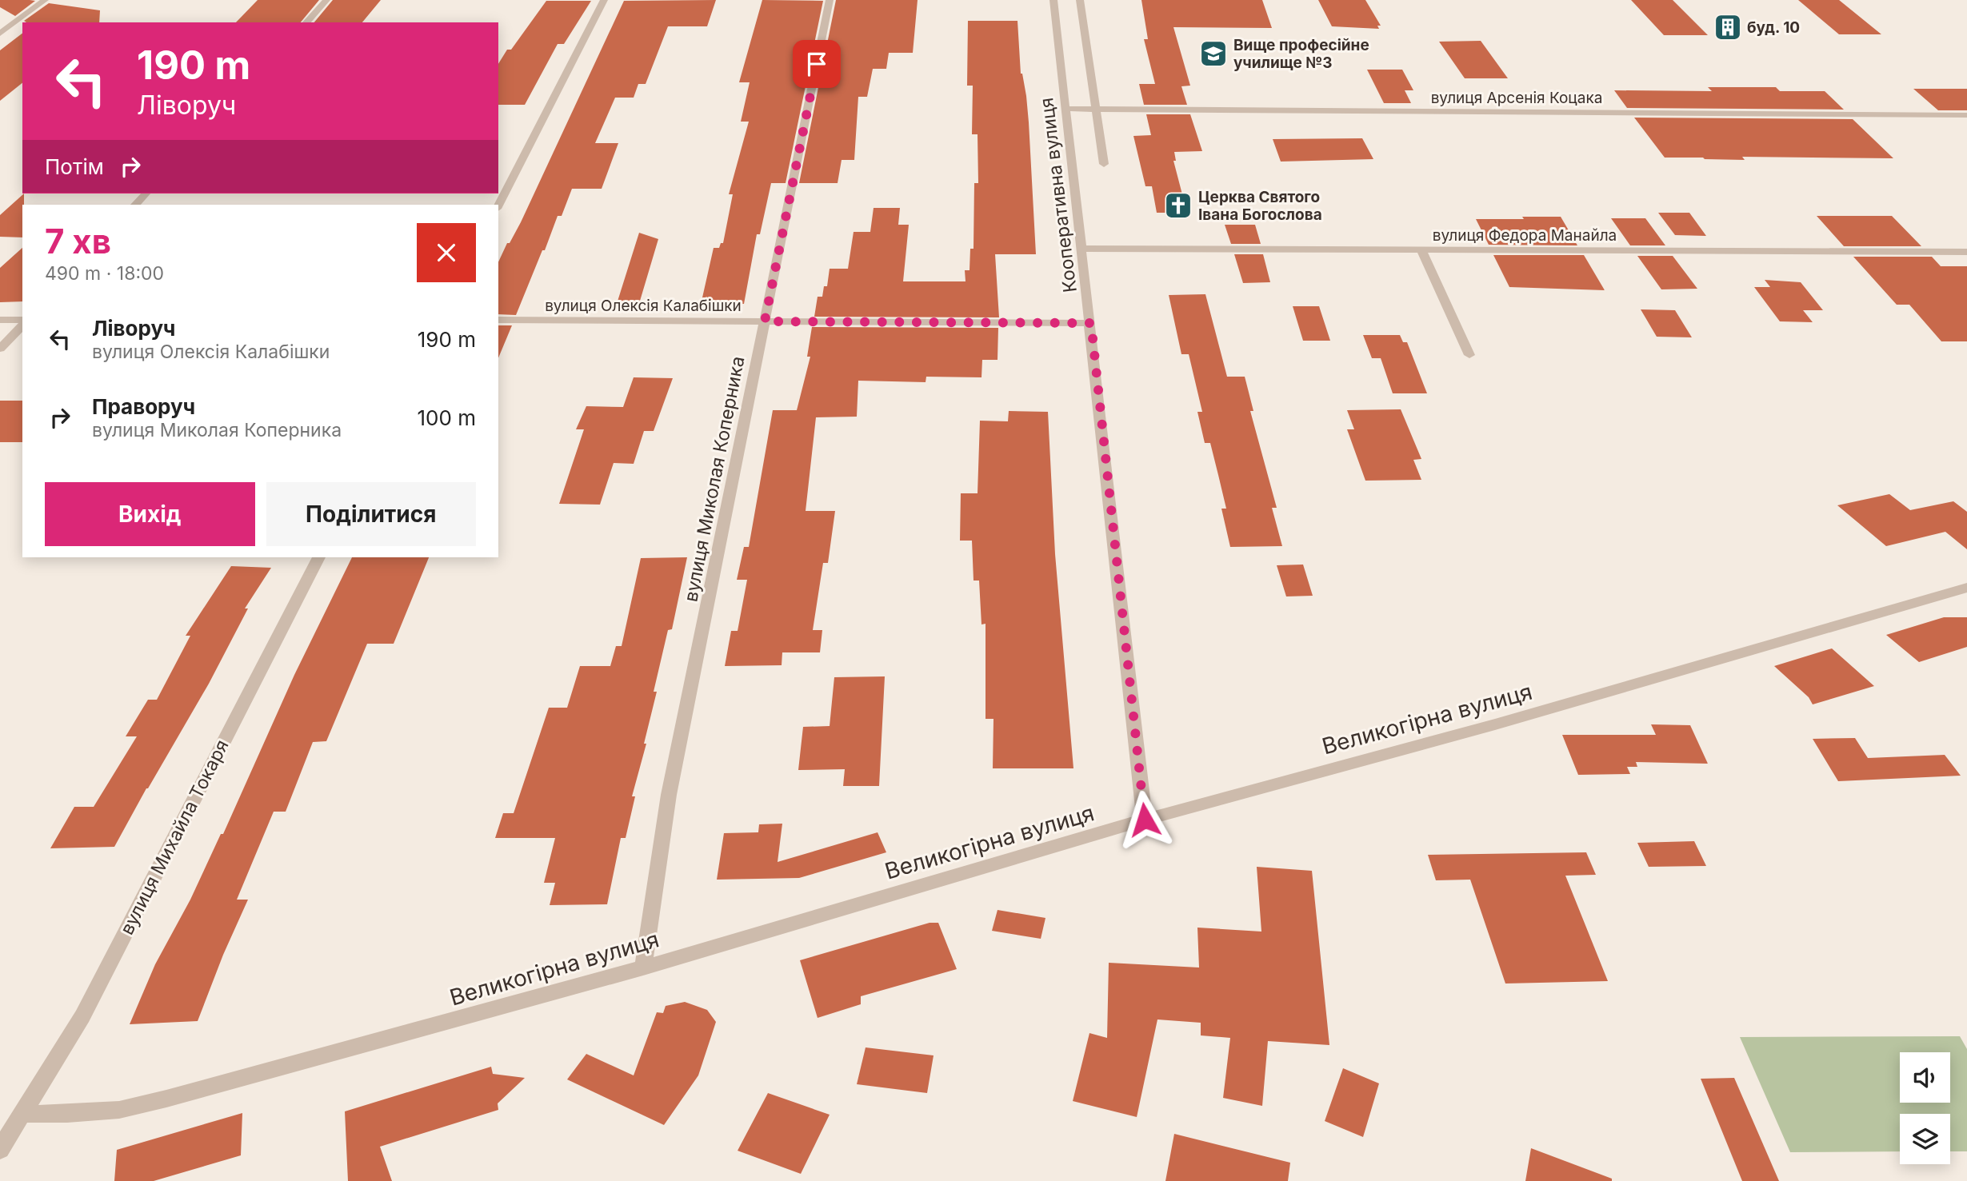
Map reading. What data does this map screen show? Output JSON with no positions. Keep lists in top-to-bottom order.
{
  "streets": {
    "street": [
      "вулиця Арсенія Коцака",
      "Кооперативна вулиця",
      "вулиця Федора Манайла",
      "вулиця Олексія Калабішки",
      "вулиця Миколая Коперника",
      "Великогірна вулиця",
      "вулиця Михайла Токаря"
    ]
  },
  "crossings": [
    ["вулиця Арсенія Коцака", "Кооперативна вулиця"],
    ["Кооперативна вулиця", "вулиця Федора Манайла"],
    ["Кооперативна вулиця", "вулиця Олексія Калабішки"],
    ["Кооперативна вулиця", "Великогірна вулиця"],
    ["вулиця Олексія Калабішки", "вулиця Миколая Коперника"],
    ["вулиця Миколая Коперника", "Великогірна вулиця"],
    ["Великогірна вулиця", "вулиця Михайла Токаря"]
  ],
  "places": {
    "building": ["буд. 10"],
    "school or university": ["Вище професійне училище №3"],
    "church": ["Церква Святого Івана Богослова"]
  },
  "page": {
    "turn": ["190 m", "Ліворуч"],
    "then": "Потім",
    "heading": ["7 хв", "490 m · 18:00"],
    "list": [
      {
        "name": "Ліворуч",
        "note": "вулиця Олексія Калабішки",
        "value": "190 m"
      },
      {
        "name": "Праворуч",
        "note": "вулиця Миколая Коперника",
        "value": "100 m"
      }
    ],
    "buttons": ["Вихід", "Поділитися"]
  }
}
